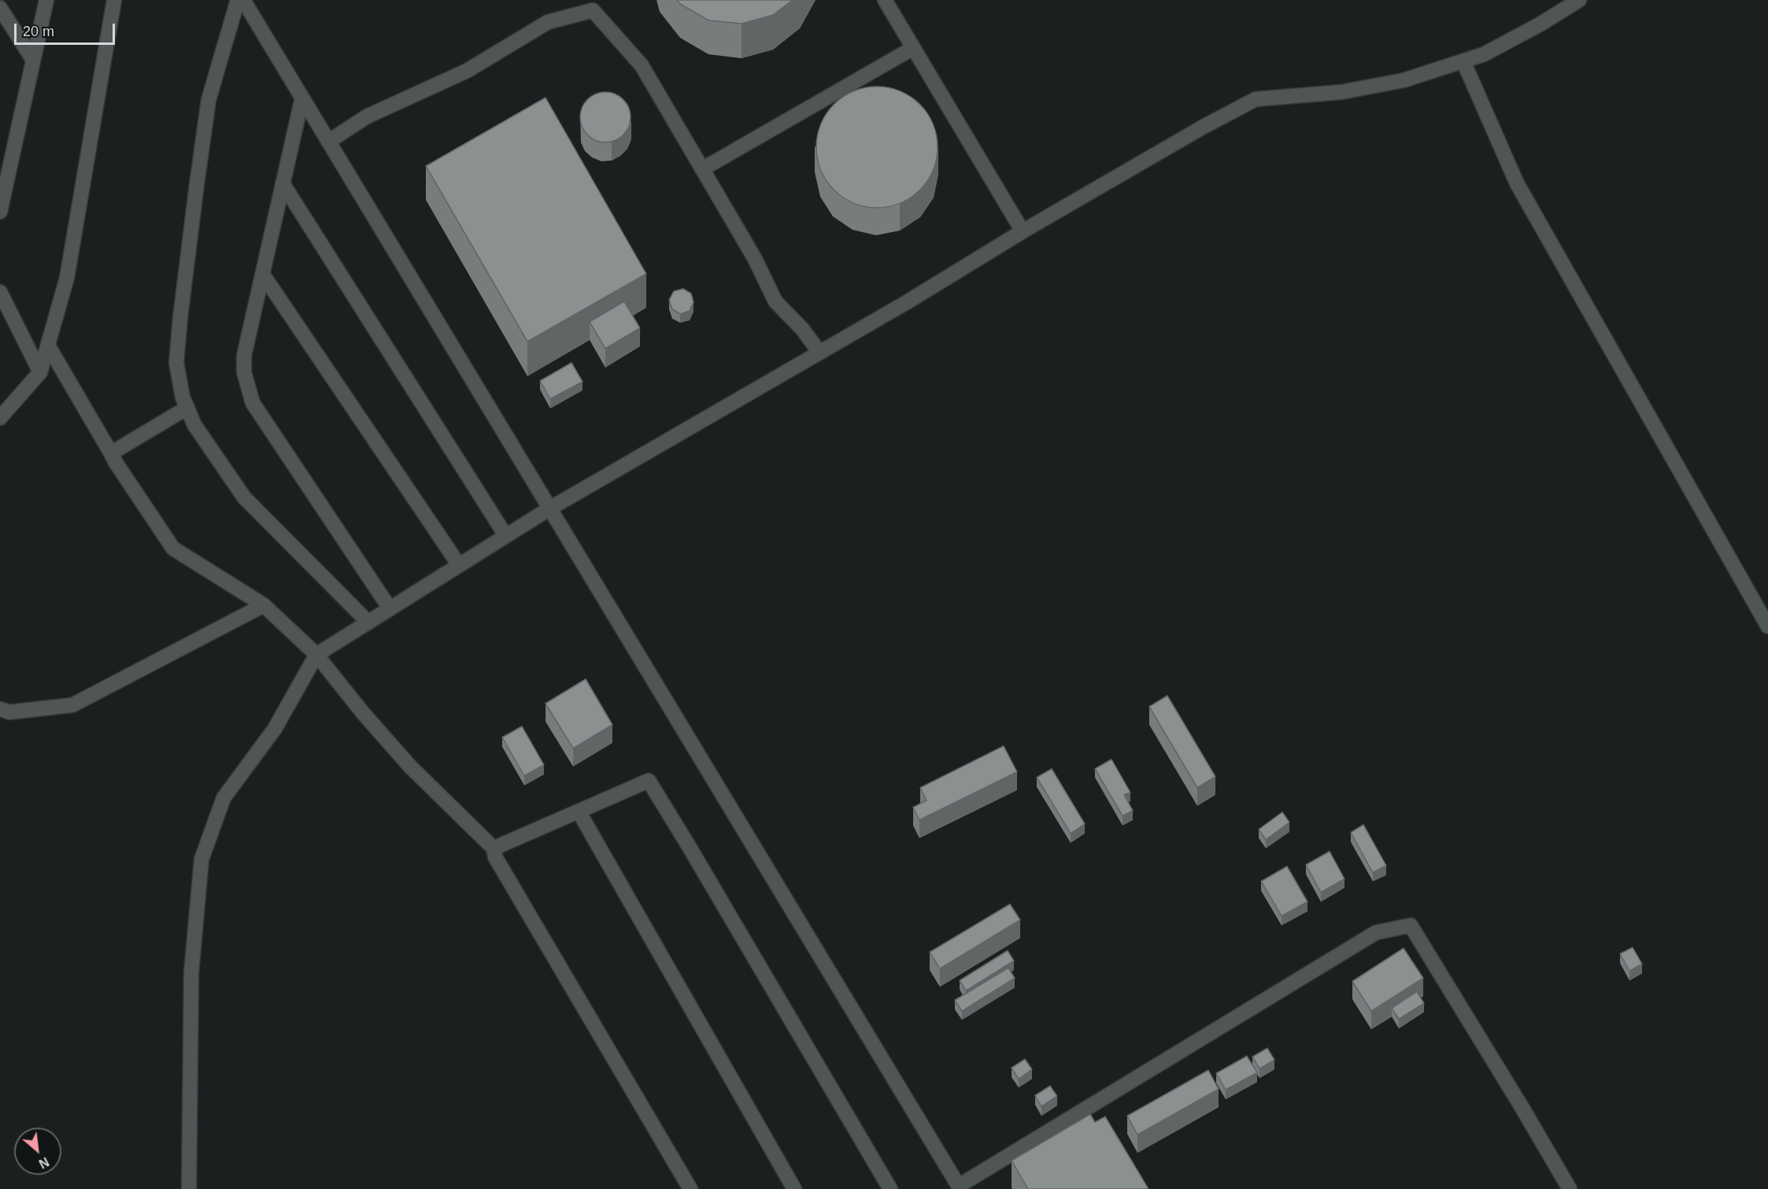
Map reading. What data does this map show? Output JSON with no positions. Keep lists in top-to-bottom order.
{
  "scale_bar": "20 m",
  "north": "bottom right"
}
